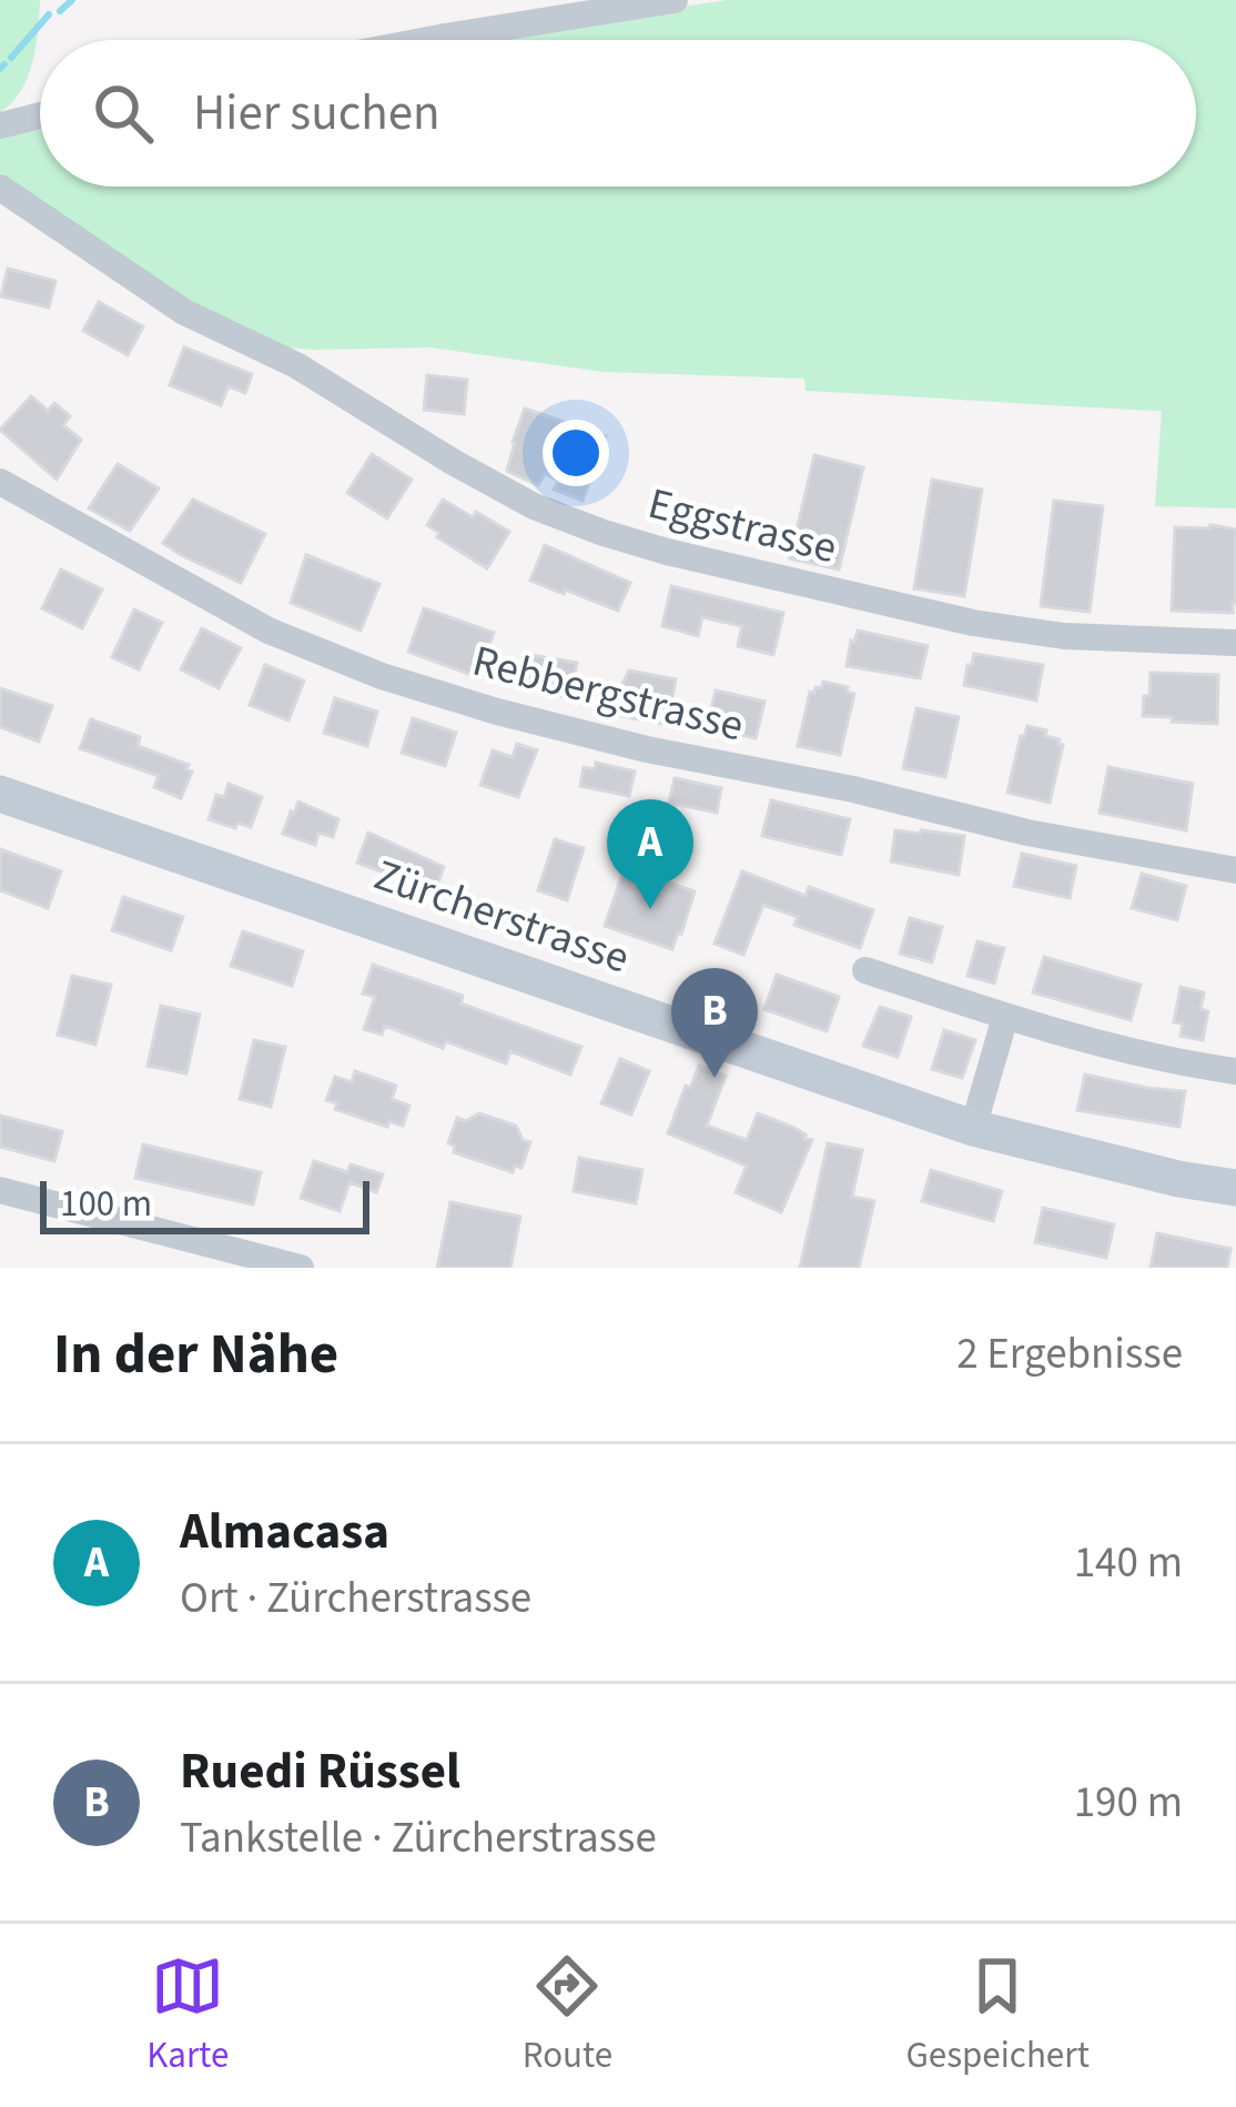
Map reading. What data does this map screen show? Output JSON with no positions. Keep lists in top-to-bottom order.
{
  "streets": {
    "main road": ["Zürcherstrasse"],
    "street": ["Eggstrasse", "Rebbergstrasse"]
  },
  "scale_bar": "100 m",
  "page": {
    "search": "Hier suchen",
    "pins": ["A", "B"],
    "scale": "100 m",
    "heading": ["In der Nähe", "2 Ergebnisse"],
    "list": [
      {
        "mark": "A",
        "name": "Almacasa",
        "note": "Ort · Zürcherstrasse",
        "value": "140 m"
      },
      {
        "mark": "B",
        "name": "Ruedi Rüssel",
        "note": "Tankstelle · Zürcherstrasse",
        "value": "190 m"
      }
    ],
    "nav": ["Karte", "Route", "Gespeichert"]
  }
}
